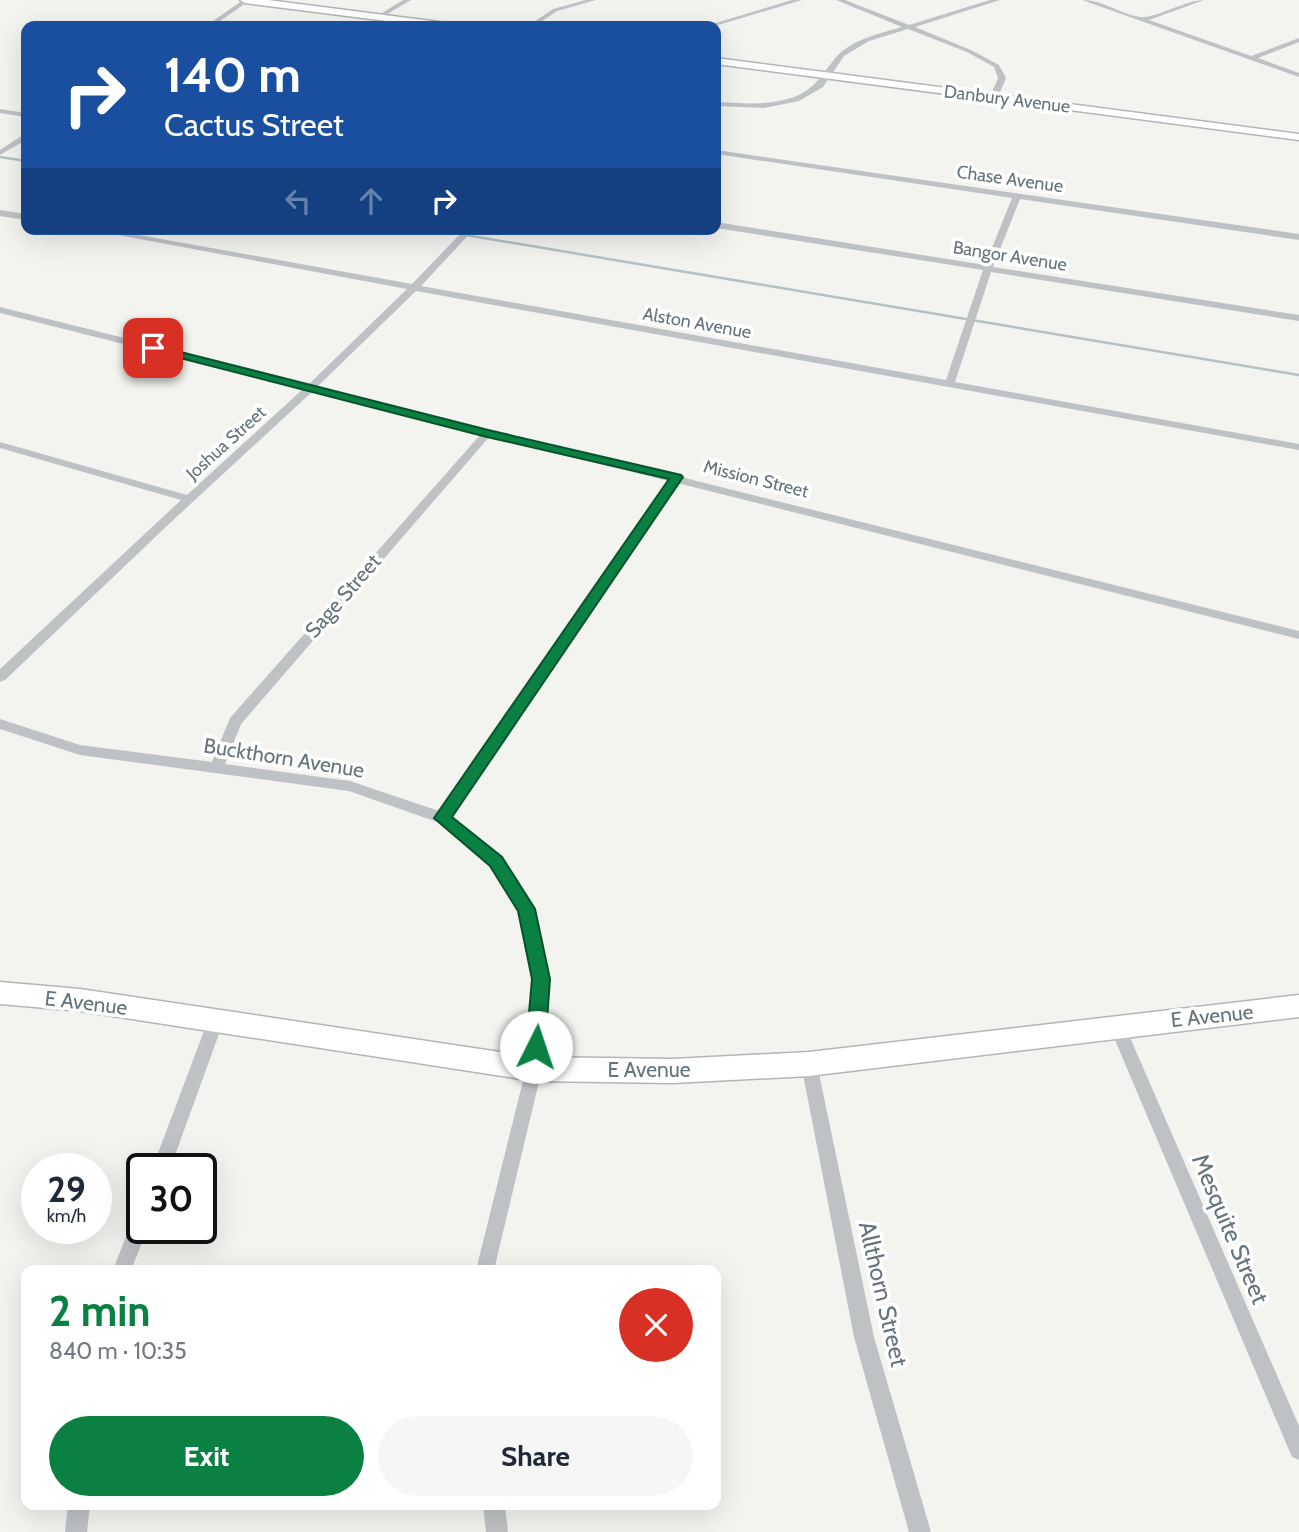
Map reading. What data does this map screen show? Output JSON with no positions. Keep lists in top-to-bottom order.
{
  "streets": {
    "street": [
      "Danbury Avenue",
      "Chase Avenue",
      "Bangor Avenue",
      "Alston Avenue",
      "Joshua Street",
      "Mission Street",
      "Sage Street",
      "Buckthorn Avenue",
      "E Avenue",
      "Mesquite Street",
      "Allthorn Street"
    ]
  },
  "crossings": [
    ["Alston Avenue", "Joshua Street"],
    ["Joshua Street", "Mission Street"],
    ["Mission Street", "Sage Street"],
    ["Sage Street", "Buckthorn Avenue"],
    ["Buckthorn Avenue", "E Avenue"],
    ["E Avenue", "Mesquite Street"],
    ["E Avenue", "Allthorn Street"]
  ],
  "page": {
    "turn": ["140 m", "Cactus Street"],
    "speed": "29 km/h",
    "limit": "30",
    "heading": ["2 min", "840 m · 10:35"],
    "buttons": ["Exit", "Share"]
  }
}
